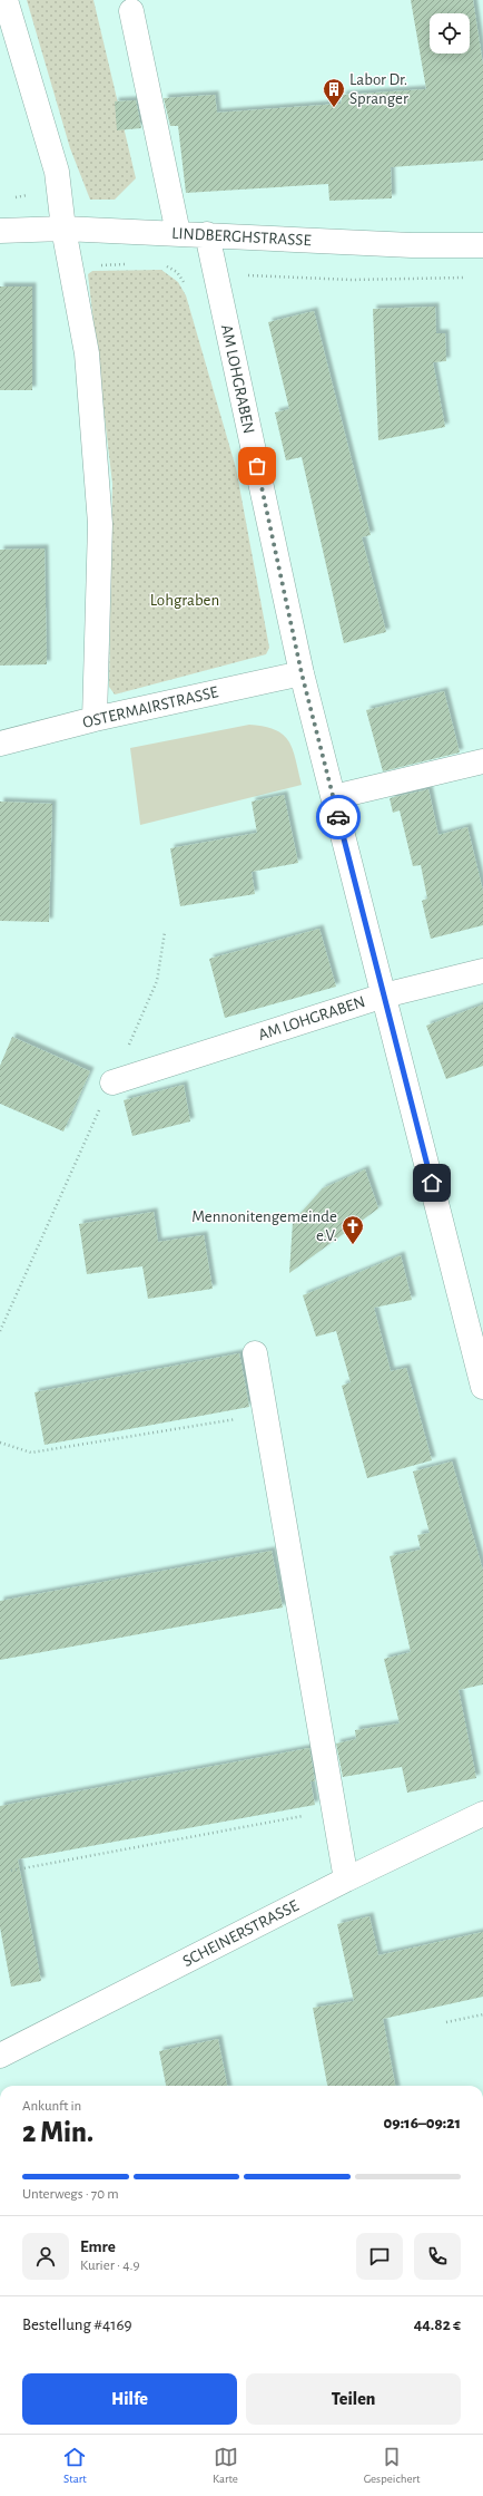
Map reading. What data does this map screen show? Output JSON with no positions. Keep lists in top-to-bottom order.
{
  "streets": {
    "street": [
      "LINDBERGHSTRASSE",
      "AM LOHGRABEN",
      "OSTERMAIRSTRASSE",
      "SCHEINERSTRASSE"
    ]
  },
  "crossings": [
    ["LINDBERGHSTRASSE", "AM LOHGRABEN"],
    ["AM LOHGRABEN", "OSTERMAIRSTRASSE"]
  ],
  "parks": ["Lohgraben"],
  "places": {
    "building": ["Labor Dr. Spranger"],
    "church": ["Mennonitengemeinde e.V."]
  },
  "page": {
    "heading": ["2 Min.", "Ankunft in", "09:16–09:21"],
    "panel": [
      "Emre",
      "Kurier · 4.9",
      "Bestellung #4169",
      "44.82 €"
    ],
    "bar": "Unterwegs · 70 m",
    "buttons": ["Hilfe", "Teilen"],
    "tabs": ["Start", "Karte", "Gespeichert"]
  }
}
